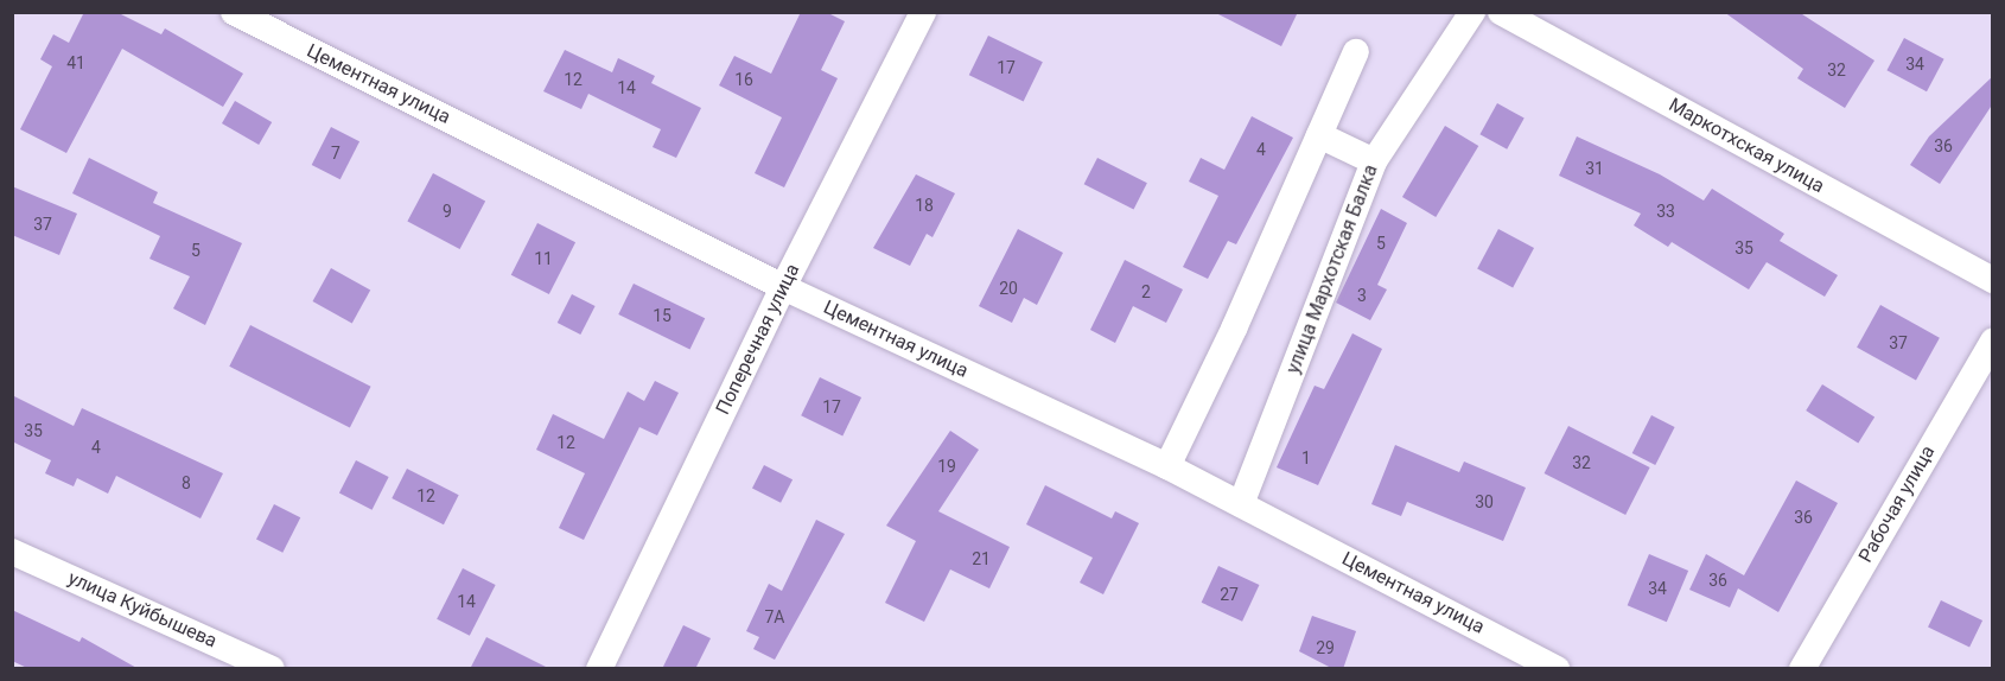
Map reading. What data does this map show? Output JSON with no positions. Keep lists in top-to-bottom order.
{
  "streets": {
    "street": [
      "Цементная улица",
      "Маркотхская улица",
      "улица Мархотская Балка",
      "Поперечная улица",
      "Рабочая улица",
      "улица Куйбышева"
    ]
  },
  "crossings": [
    ["Цементная улица", "улица Мархотская Балка"],
    ["Цементная улица", "Поперечная улица"]
  ],
  "house_numbers": [
    "41",
    "34",
    "17",
    "32",
    "12",
    "16",
    "14",
    "36",
    "4",
    "7",
    "31",
    "18",
    "9",
    "33",
    "37",
    "5",
    "35",
    "5",
    "11",
    "20",
    "2",
    "3",
    "15",
    "37",
    "17",
    "35",
    "12",
    "4",
    "1",
    "32",
    "19",
    "8",
    "12",
    "30",
    "36",
    "21",
    "36",
    "34",
    "27",
    "14",
    "7А",
    "29"
  ]
}
